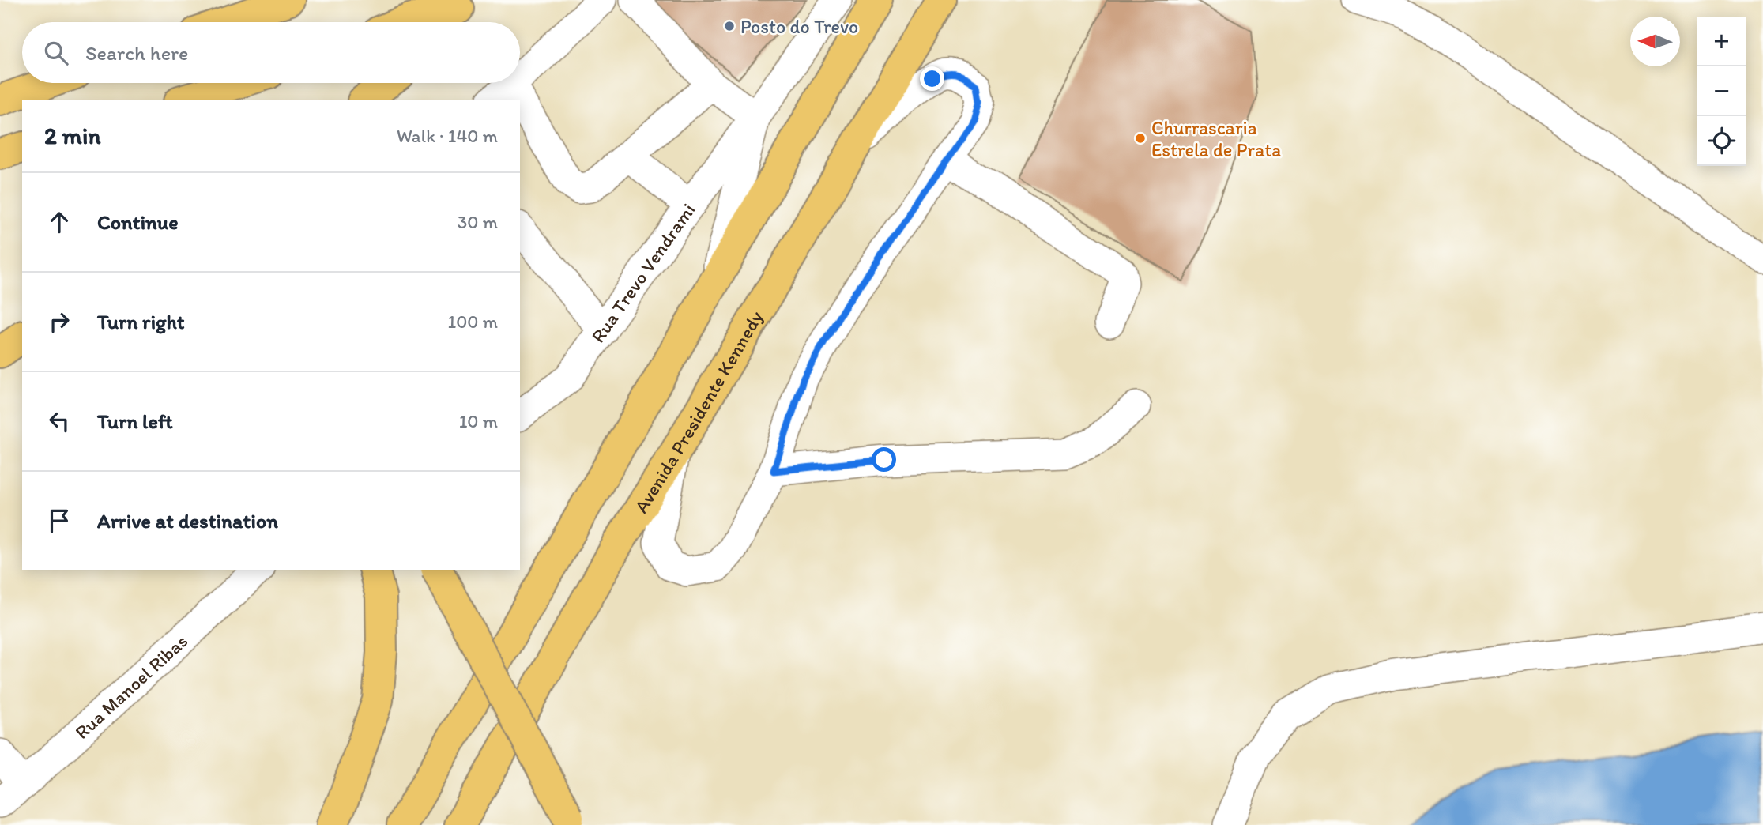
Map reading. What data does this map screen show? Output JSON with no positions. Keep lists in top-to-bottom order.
{
  "streets": {
    "main road": ["Avenida Presidente Kennedy"],
    "street": ["Rua Trevo Vendrami", "Rua Manoel Ribas"]
  },
  "places": ["Posto do Trevo", "Churrascaria Estrela de Prata"],
  "north": "left",
  "page": {
    "map_buttons": ["+", "−"],
    "search": "Search here",
    "heading": ["2 min", "Walk · 140 m"],
    "list": [
      ["Continue", "30 m"],
      ["Turn right", "100 m"],
      ["Turn left", "10 m"],
      "Arrive at destination"
    ]
  }
}
